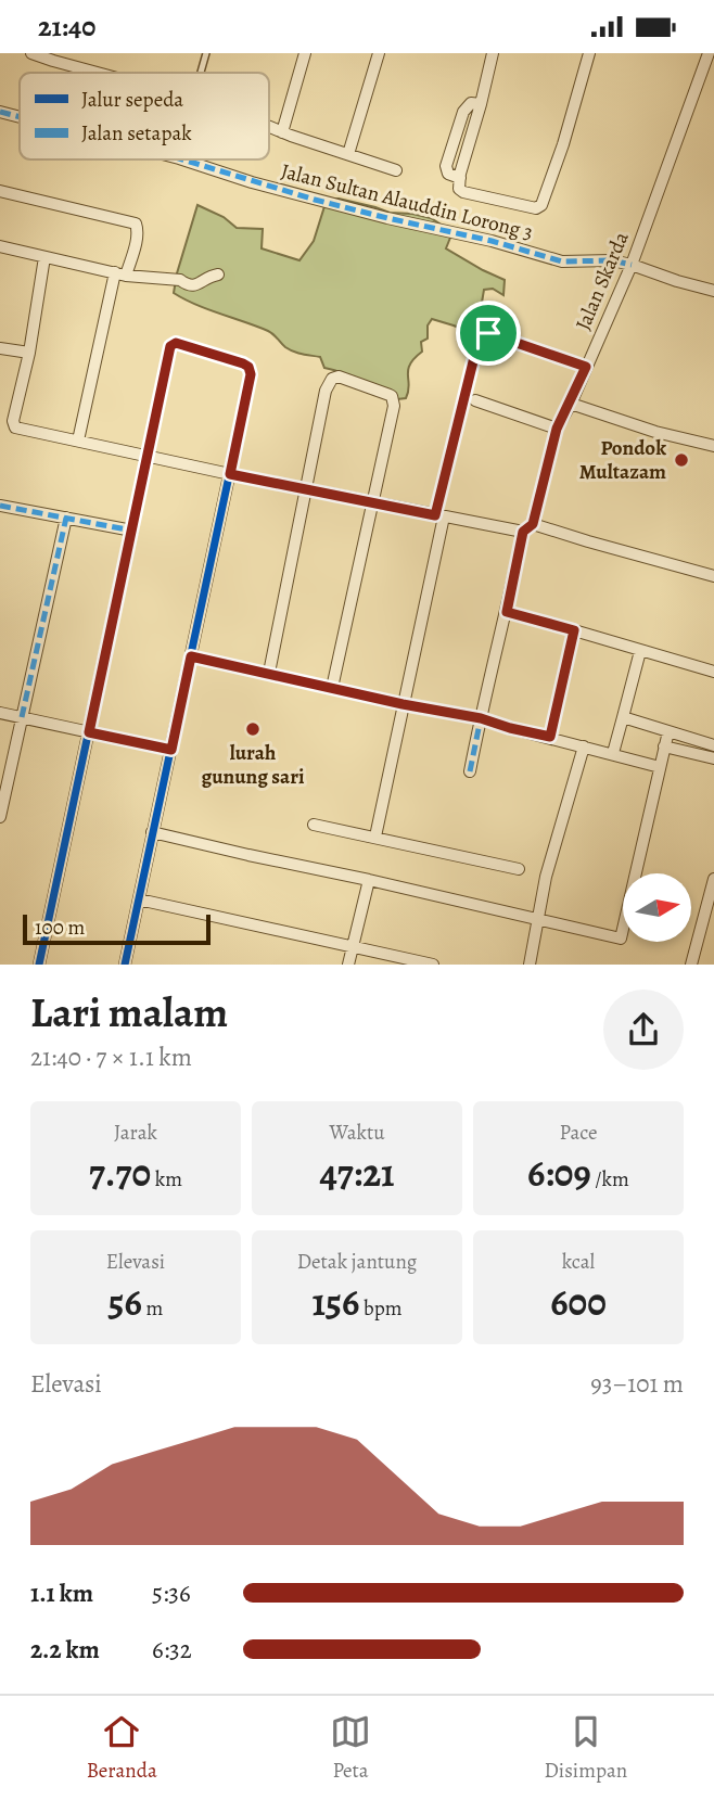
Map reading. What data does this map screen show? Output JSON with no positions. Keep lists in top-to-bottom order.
{
  "streets": {
    "street": ["Jalan Sultan Alauddin Lorong 3", "Jalan Skarda"]
  },
  "crossings": [
    ["Jalan Sultan Alauddin Lorong 3", "Jalan Skarda"]
  ],
  "places": ["Pondok Multazam", "lurah gunung sari"],
  "legend": ["Jalur sepeda", "Jalan setapak"],
  "scale_bar": "100 m",
  "north": "right",
  "page": {
    "status": "21:40",
    "scale": "100 m",
    "heading": ["Lari malam", "21:40 · 7 × 1.1 km"],
    "stats": [
      ["Jarak", "7.70 km"],
      ["Waktu", "47:21"],
      ["Pace", "6:09 /km"],
      ["Elevasi", "56 m"],
      ["Detak jantung", "156 bpm"],
      ["kcal", "600"]
    ],
    "chart": ["Elevasi", "93–101 m"],
    "list": [
      {
        "name": "1.1 km",
        "note": "5:36"
      },
      {
        "name": "2.2 km",
        "note": "6:32"
      }
    ],
    "tabs": ["Beranda", "Peta", "Disimpan"]
  }
}
